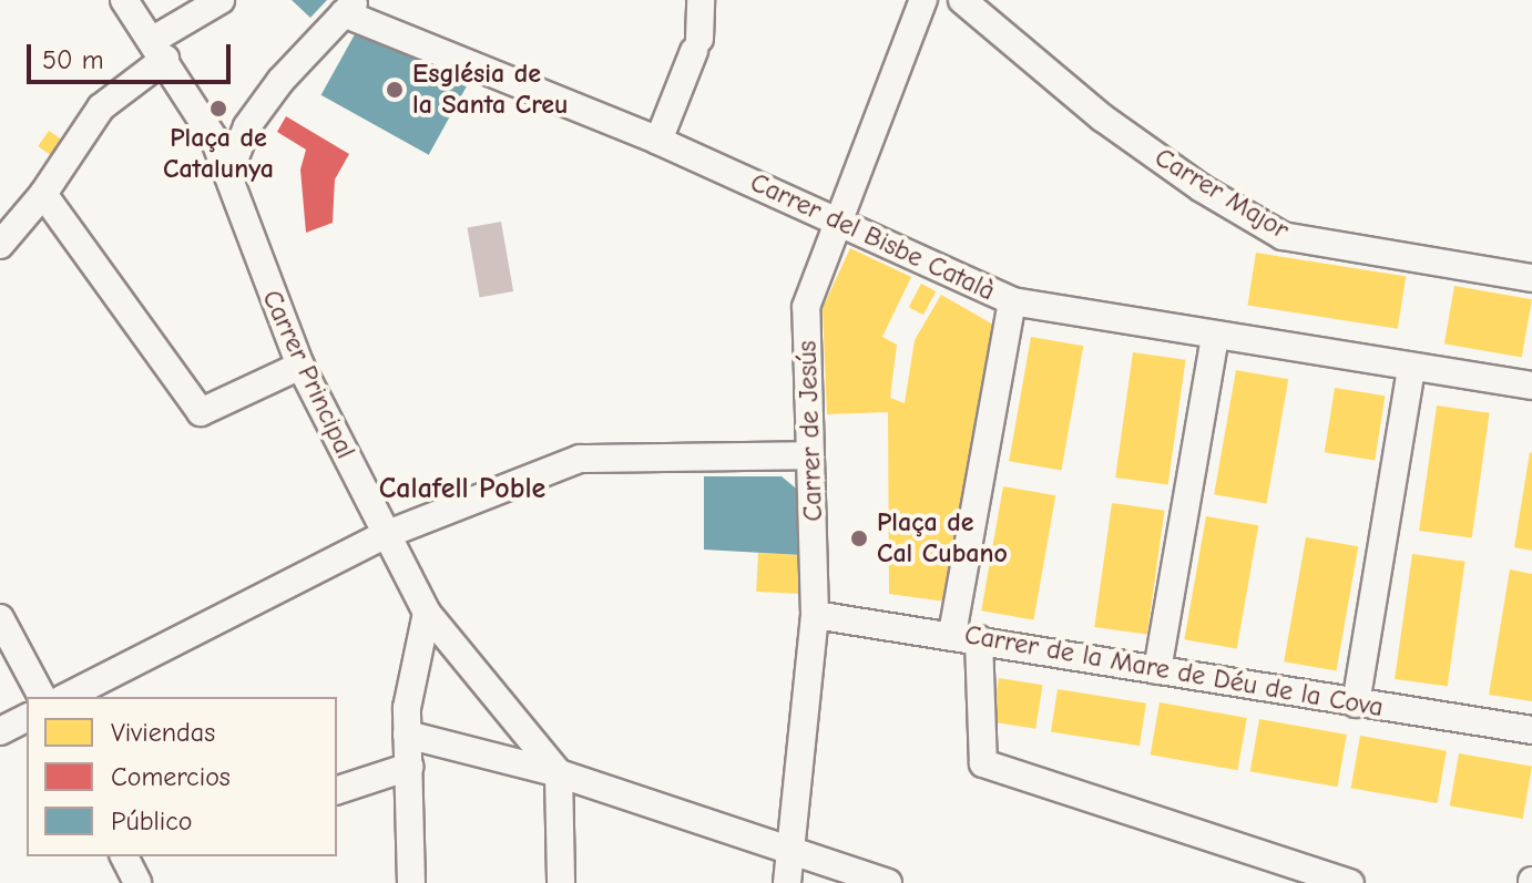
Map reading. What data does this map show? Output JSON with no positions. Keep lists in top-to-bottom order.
{
  "streets": {
    "street": [
      "Carrer Major",
      "Carrer del Bisbe Català",
      "Carrer Principal",
      "Carrer de Jesús",
      "Carrer de la Mare de Déu de la Cova"
    ]
  },
  "crossings": [
    ["Carrer del Bisbe Català", "Carrer de Jesús"],
    ["Carrer de Jesús", "Carrer de la Mare de Déu de la Cova"]
  ],
  "districts": ["Calafell Poble"],
  "places": ["Església de la Santa Creu", "Plaça de Catalunya", "Plaça de Cal Cubano"],
  "legend": ["Viviendas", "Comercios", "Público"],
  "scale_bar": "50 m"
}
